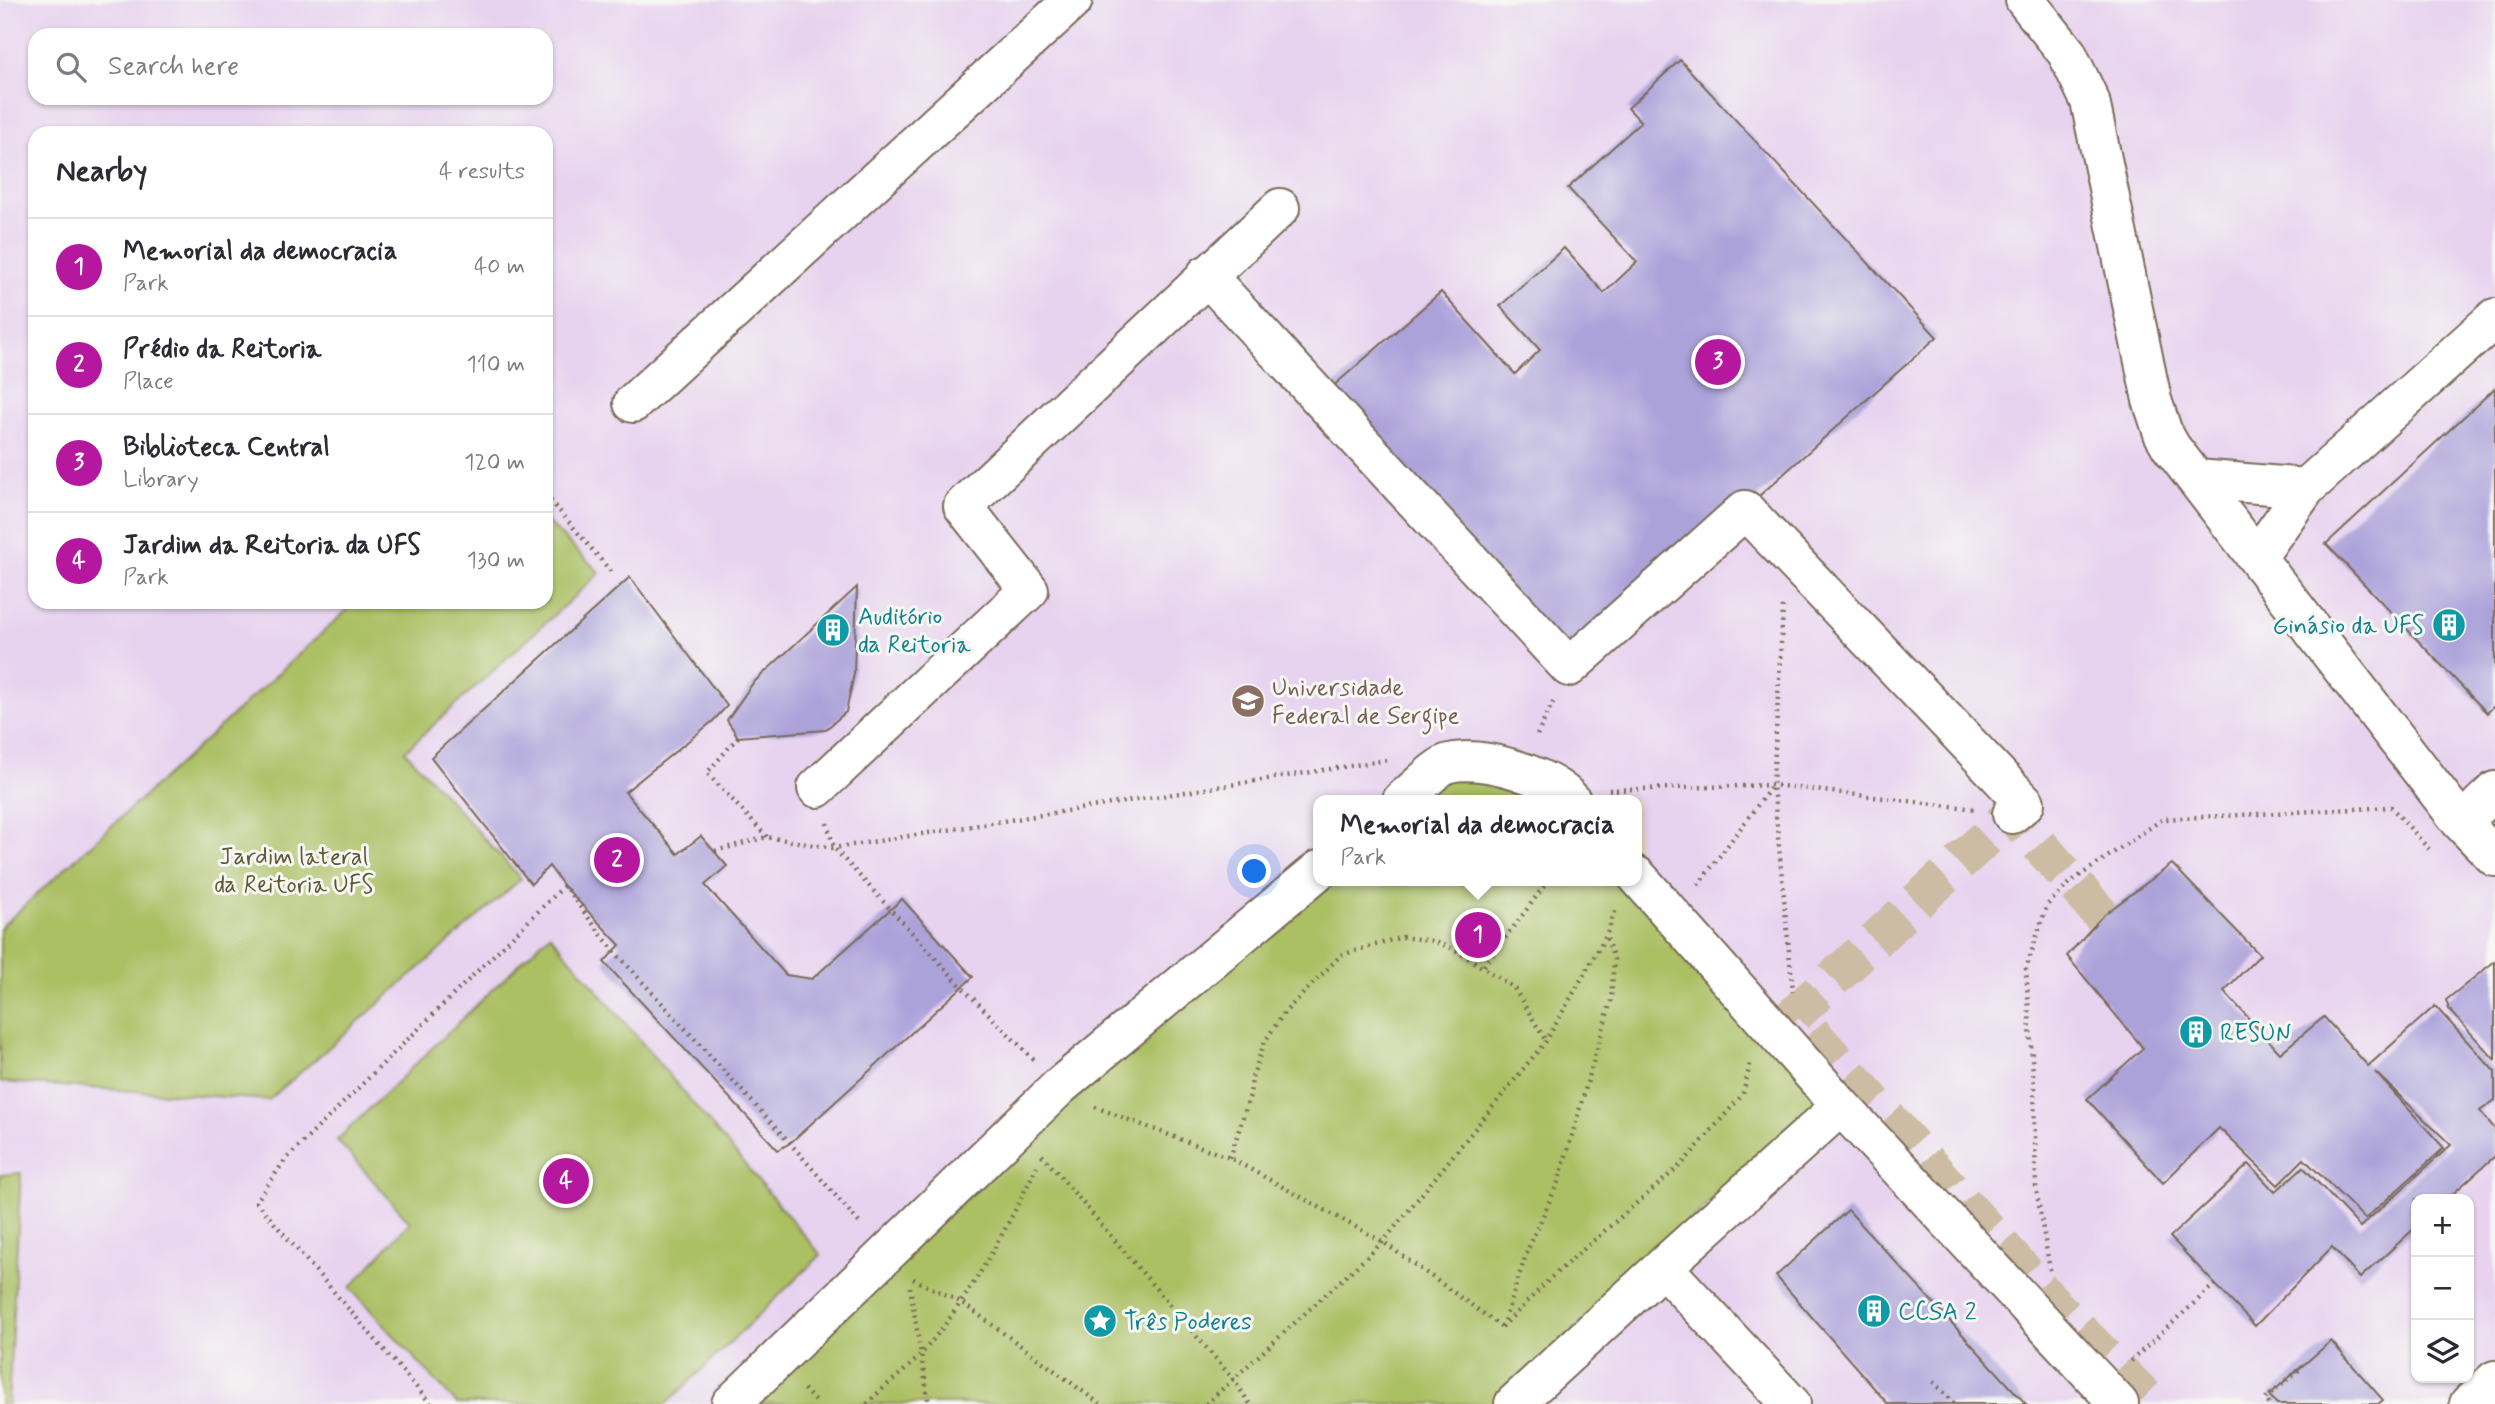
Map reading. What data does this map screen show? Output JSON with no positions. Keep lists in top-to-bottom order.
{
  "parks": ["Jardim lateral da Reitoria UFS"],
  "places": {
    "building": [
      "Ginásio da UFS",
      "Auditório da Reitoria",
      "RESUN",
      "CCSA 2"
    ],
    "school or university": ["Universidade Federal de Sergipe"],
    "place": ["Três Poderes"]
  },
  "page": {
    "search": "Search here",
    "heading": ["Nearby", "4 results"],
    "list": [
      {
        "mark": "1",
        "name": "Memorial da democracia",
        "note": "Park",
        "value": "40 m"
      },
      {
        "mark": "2",
        "name": "Prédio da Reitoria",
        "note": "Place",
        "value": "110 m"
      },
      {
        "mark": "3",
        "name": "Biblioteca Central",
        "note": "Library",
        "value": "120 m"
      },
      {
        "mark": "4",
        "name": "Jardim da Reitoria da UFS",
        "note": "Park",
        "value": "130 m"
      }
    ],
    "pins": [
      "3",
      "2",
      "1",
      "4"
    ],
    "popup": ["Memorial da democracia", "Park"],
    "map_buttons": ["+", "−"]
  }
}
